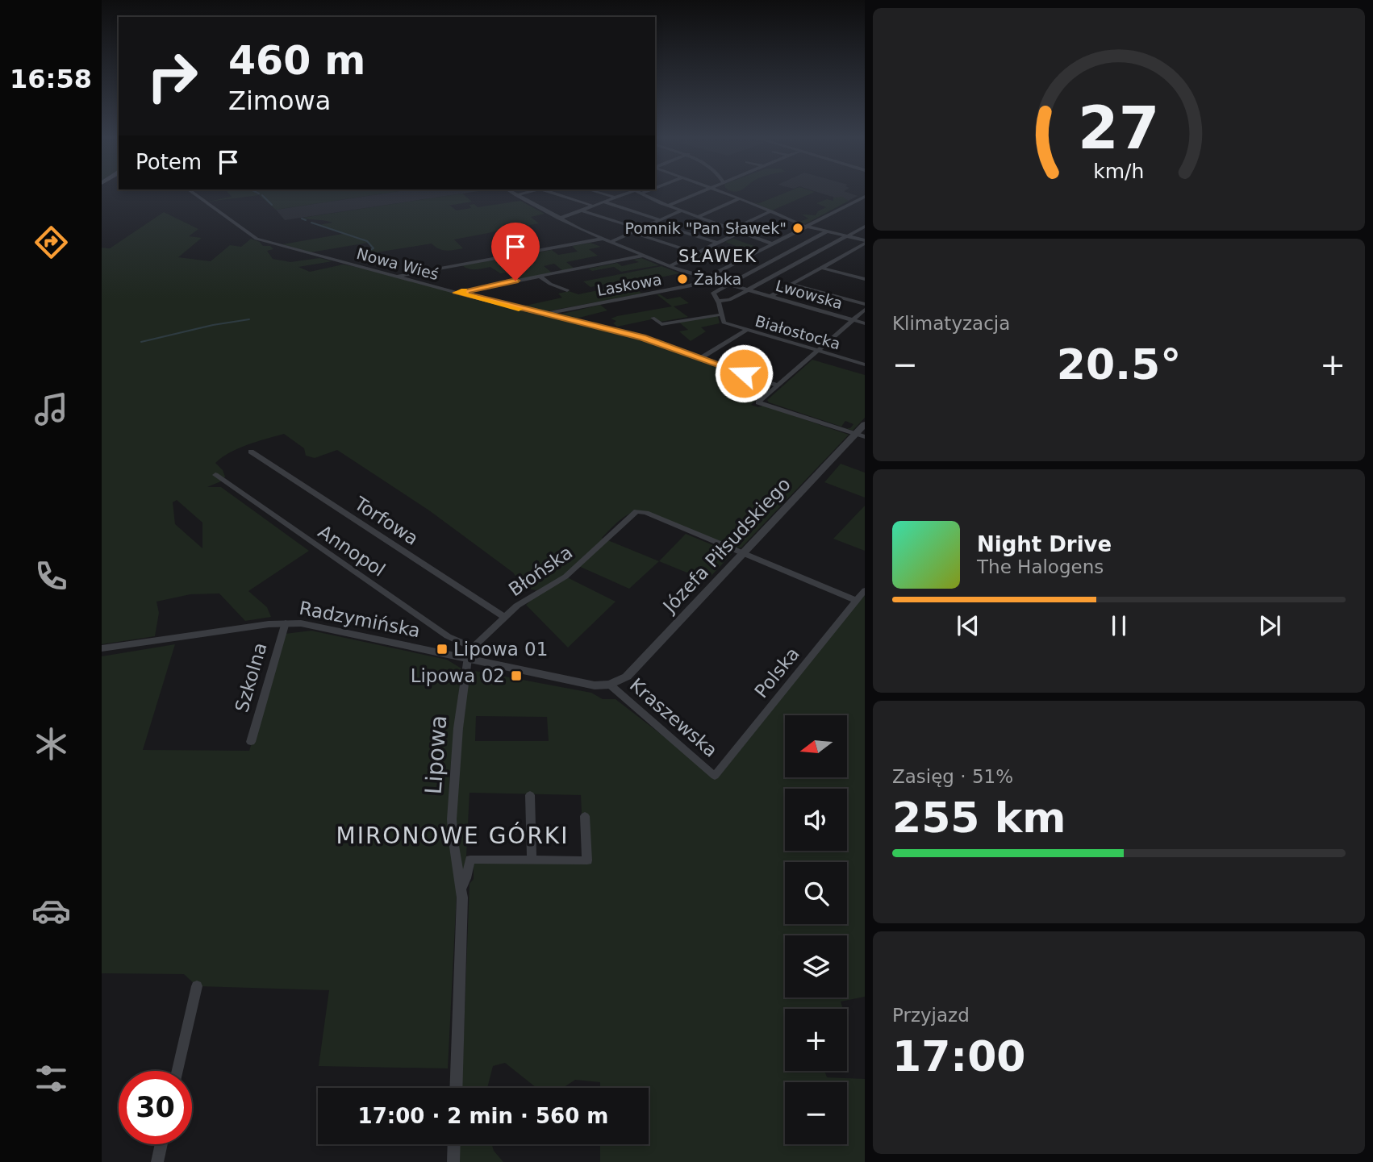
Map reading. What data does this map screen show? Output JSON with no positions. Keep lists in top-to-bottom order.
{
  "streets": {
    "street": [
      "Nowa Wieś",
      "Laskowa",
      "Lwowska",
      "Białostocka",
      "Torfowa",
      "Józefa Piłsudskiego",
      "Annopol",
      "Błońska",
      "Radzymińska",
      "Polska",
      "Szkolna",
      "Kraszewska",
      "Lipowa"
    ]
  },
  "crossings": [
    ["Nowa Wieś", "Laskowa"],
    ["Laskowa", "Lwowska"],
    ["Torfowa", "Błońska"],
    ["Józefa Piłsudskiego", "Błońska"],
    ["Józefa Piłsudskiego", "Radzymińska"],
    ["Józefa Piłsudskiego", "Kraszewska"],
    ["Annopol", "Błońska"],
    ["Błońska", "Radzymińska"],
    ["Błońska", "Lipowa"],
    ["Radzymińska", "Szkolna"],
    ["Radzymińska", "Kraszewska"],
    ["Radzymińska", "Lipowa"],
    ["Polska", "Kraszewska"]
  ],
  "districts": ["SŁAWEK", "MIRONOWE GÓRKI"],
  "places": {
    "other": ["Pomnik \"Pan Sławek\"", "Żabka"],
    "transit": ["Lipowa 01", "Lipowa 02"]
  },
  "north": "left",
  "page": {
    "tabs": "16:58",
    "turn": ["460 m", "Zimowa"],
    "then": "Potem",
    "tile": [
      "Klimatyzacja",
      ["Zasięg · 51%", "255 km"],
      ["Przyjazd", "17:00"]
    ],
    "heat": ["−", "20.5°", "+"],
    "song": ["Night Drive", "The Halogens"],
    "map_buttons": ["+", "−"],
    "limit": "30",
    "trip": "17:00 · 2 min · 560 m",
    "gauge": ["27", "km/h"]
  }
}
